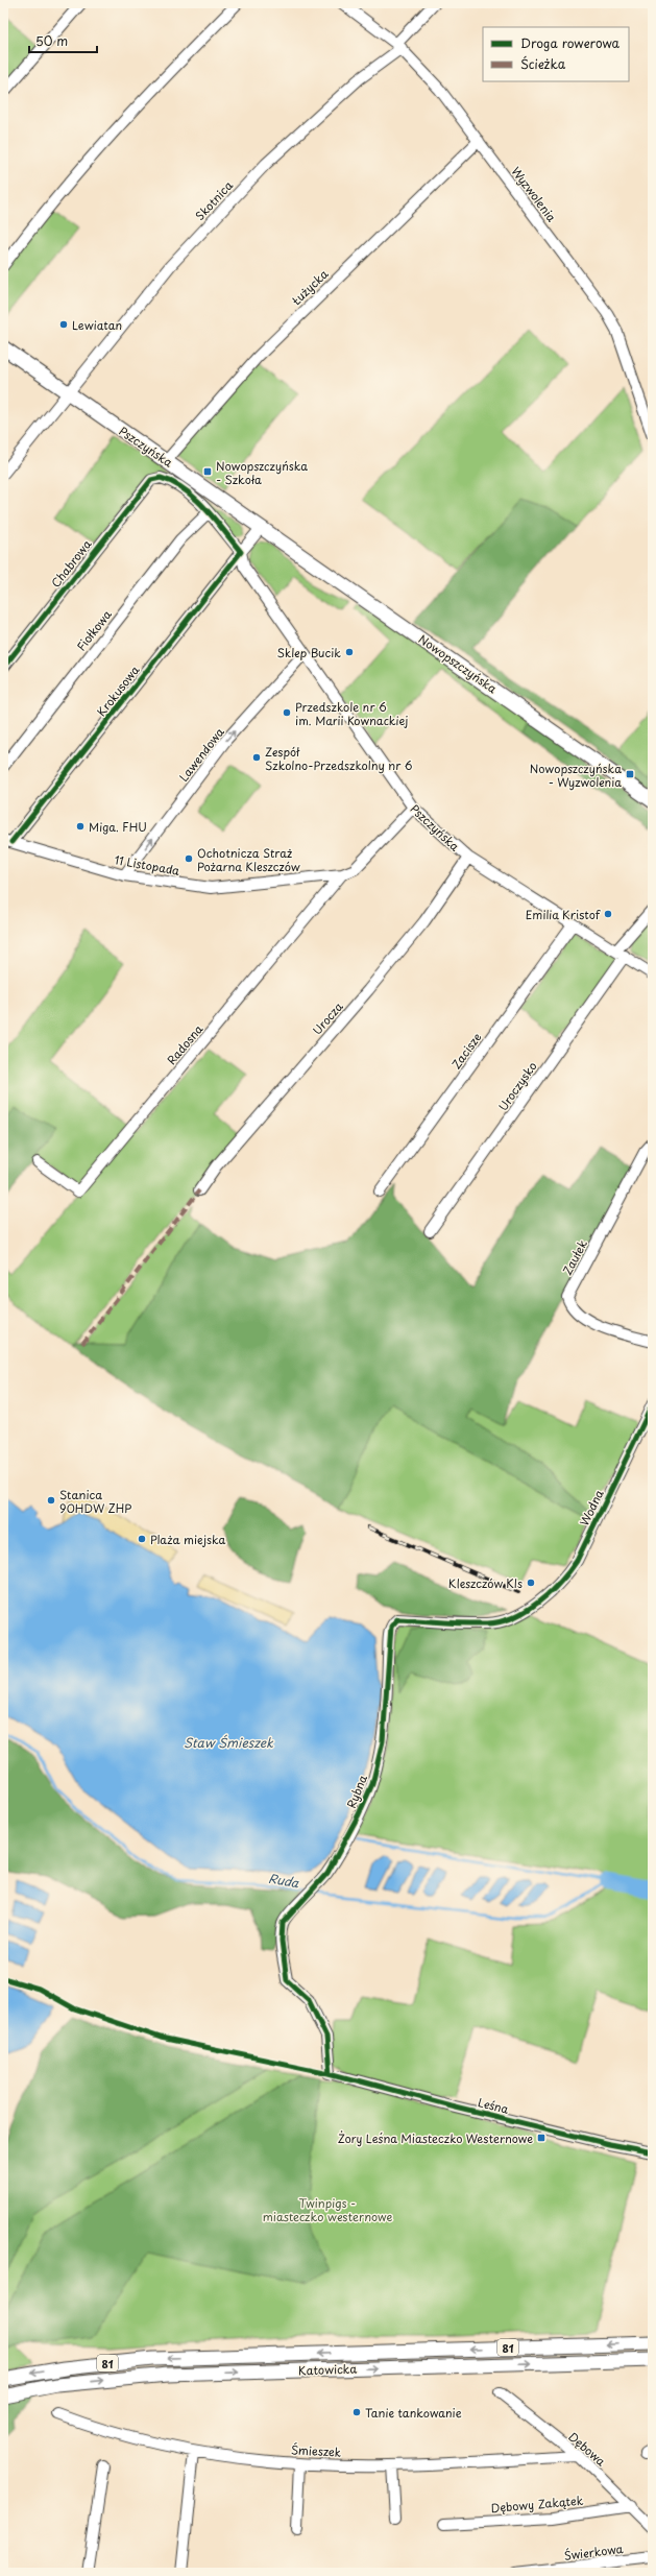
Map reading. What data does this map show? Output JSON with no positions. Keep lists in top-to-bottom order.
{
  "streets": {
    "main road": [
      "Pszczyńska",
      "Nowopszczyńska",
      "81",
      "Katowicka"
    ],
    "street": [
      "Wyzwolenia",
      "Skotnica",
      "Łużycka",
      "Chabrowa",
      "Fiołkowa",
      "Krokusowa",
      "Lawendowa",
      "11 Listopada",
      "Urocza",
      "Radosna",
      "Zacisze",
      "Uroczysko",
      "Zaułek",
      "Wodna",
      "Rybna",
      "Leśna",
      "Dębowa",
      "Śmieszek",
      "Dębowy Zakątek",
      "Świerkowa"
    ]
  },
  "crossings": [
    ["Wyzwolenia", "Skotnica"],
    ["Wyzwolenia", "Łużycka"],
    ["Skotnica", "Pszczyńska"],
    ["Łużycka", "Pszczyńska"],
    ["Pszczyńska", "Chabrowa"],
    ["Pszczyńska", "Fiołkowa"],
    ["Pszczyńska", "Nowopszczyńska"],
    ["Pszczyńska", "Krokusowa"],
    ["Pszczyńska", "Lawendowa"],
    ["Pszczyńska", "11 Listopada"],
    ["Pszczyńska", "Urocza"],
    ["Pszczyńska", "Zacisze"],
    ["Pszczyńska", "Uroczysko"],
    ["Krokusowa", "11 Listopada"],
    ["Lawendowa", "11 Listopada"],
    ["11 Listopada", "Radosna"],
    ["Wodna", "Rybna"],
    ["Rybna", "Leśna"],
    ["Dębowa", "Śmieszek"],
    ["Dębowa", "Dębowy Zakątek"]
  ],
  "one_way": ["Lawendowa"],
  "water": ["Staw Śmieszek", "Ruda"],
  "parks": ["Twinpigs - miasteczko westernowe"],
  "places": {
    "other": [
      "Lewiatan",
      "Sklep Bucik",
      "Przedszkole nr 6 im. Marii Kownackiej",
      "Zespół Szkolno-Przedszkolny nr 6",
      "Miga. FHU",
      "Ochotnicza Straż Pożarna Kleszczów",
      "Emilia Kristof",
      "Stanica 90HDW ZHP",
      "Plaża miejska",
      "Kleszczów Kls",
      "Tanie tankowanie"
    ],
    "transit": ["Nowopszczyńska - Szkoła", "Nowopszczyńska - Wyzwolenia", "Żory Leśna Miasteczko Westernowe"]
  },
  "legend": ["Droga rowerowa", "Ścieżka"],
  "scale_bar": "50 m"
}
